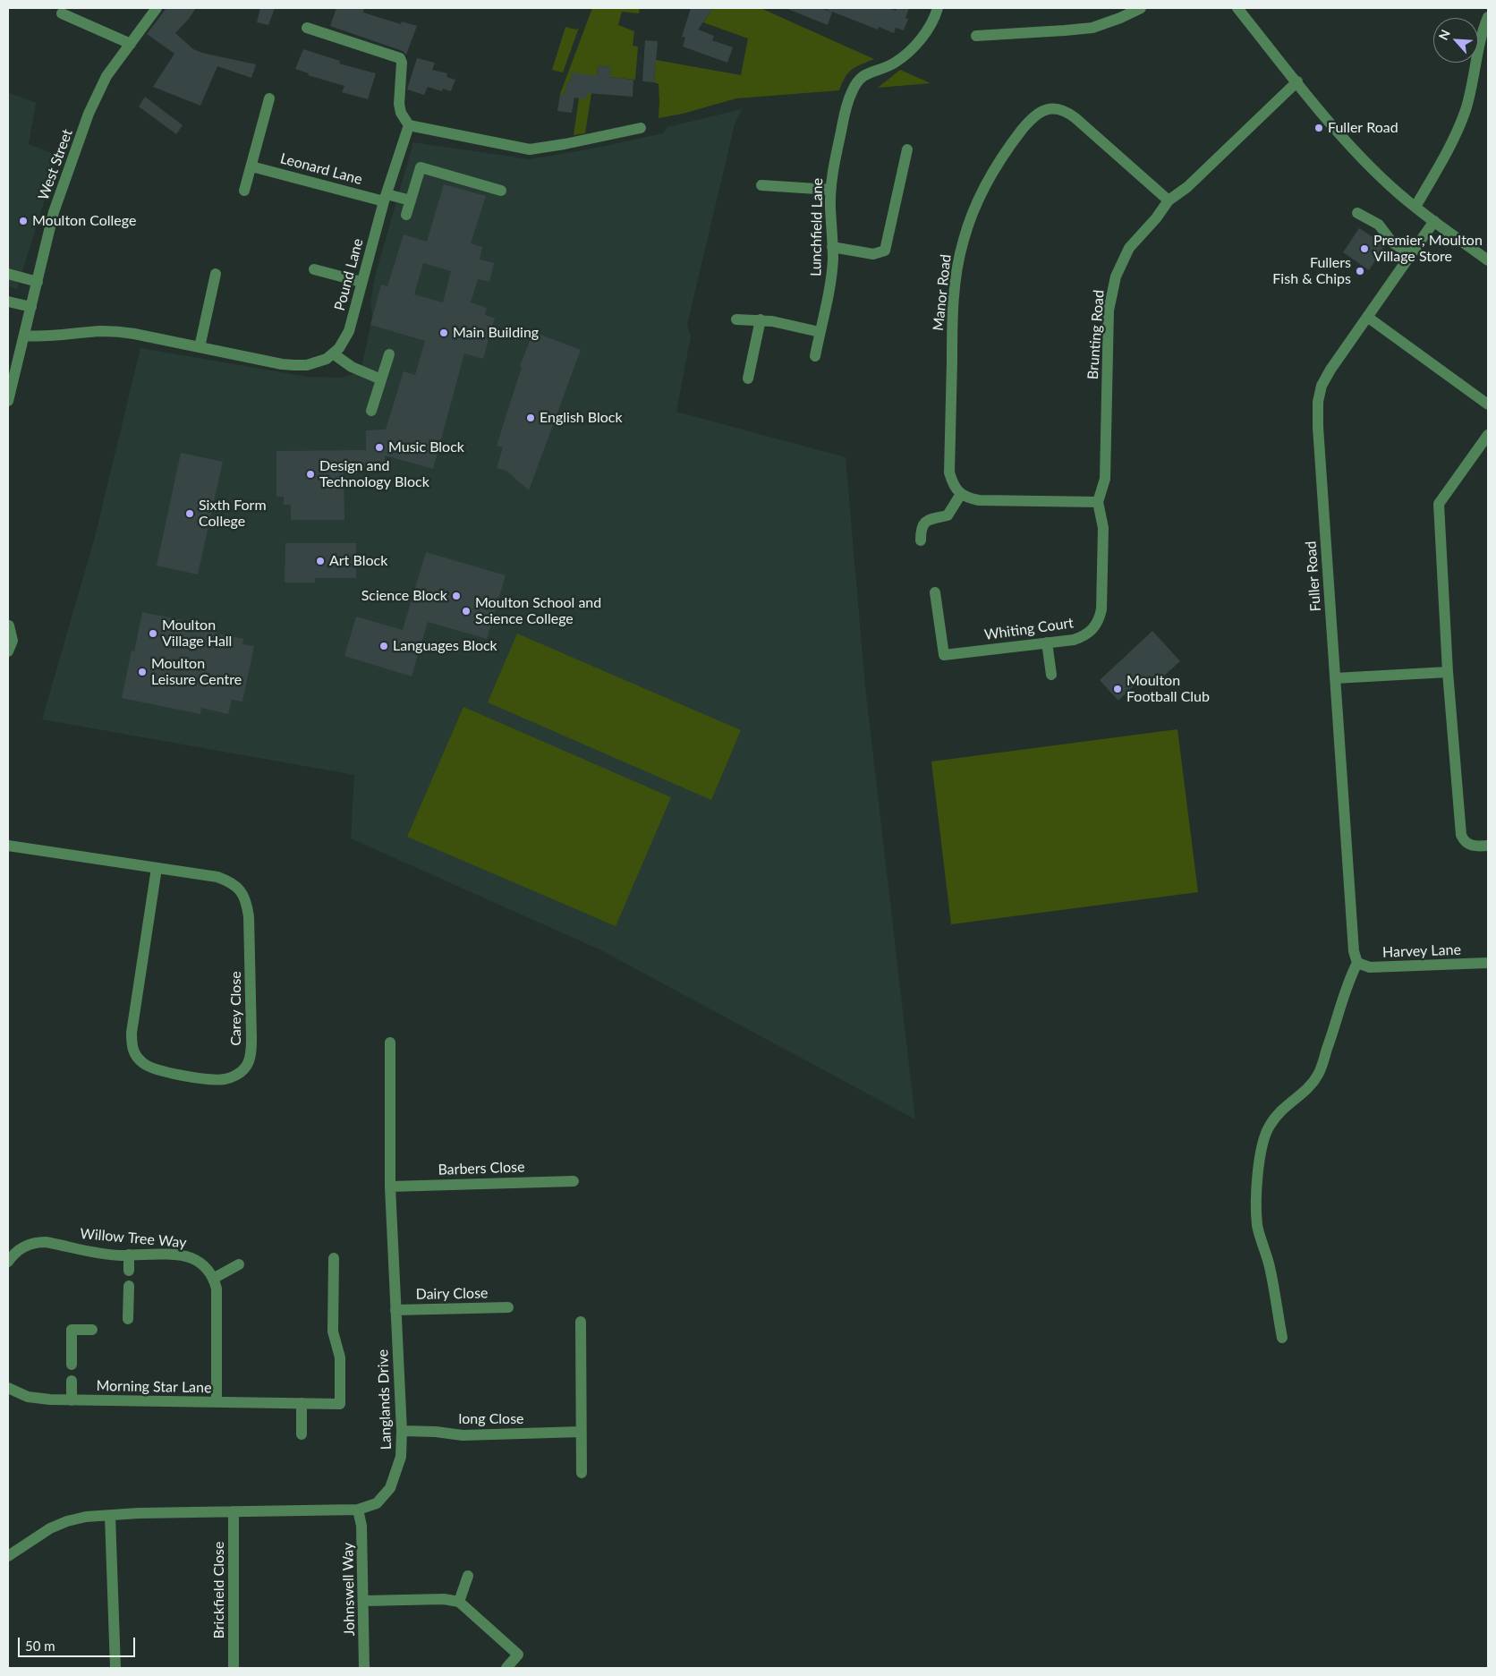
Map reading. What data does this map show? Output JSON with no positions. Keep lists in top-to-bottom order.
{
  "streets": {
    "street": [
      "West Street",
      "Leonard Lane",
      "Lunchfield Lane",
      "Pound Lane",
      "Manor Road",
      "Brunting Road",
      "Fuller Road",
      "Whiting Court",
      "Harvey Lane",
      "Carey Close",
      "Barbers Close",
      "Willow Tree Way",
      "Dairy Close",
      "Morning Star Lane",
      "Langlands Drive",
      "long Close",
      "Johnswell Way",
      "Brickfield Close"
    ]
  },
  "crossings": [
    ["West Street", "Pound Lane"],
    ["Leonard Lane", "Pound Lane"],
    ["Manor Road", "Brunting Road"],
    ["Brunting Road", "Whiting Court"],
    ["Fuller Road", "Harvey Lane"],
    ["Barbers Close", "Langlands Drive"],
    ["Dairy Close", "Langlands Drive"],
    ["Langlands Drive", "long Close"],
    ["Langlands Drive", "Johnswell Way"],
    ["Langlands Drive", "Brickfield Close"]
  ],
  "places": [
    "Fuller Road",
    "Moulton College",
    "Premier, Moulton Village Store",
    "Fullers Fish & Chips",
    "Main Building",
    "English Block",
    "Music Block",
    "Design and Technology Block",
    "Sixth Form College",
    "Art Block",
    "Science Block",
    "Moulton School and Science College",
    "Moulton Village Hall",
    "Languages Block",
    "Moulton Leisure Centre",
    "Moulton Football Club"
  ],
  "scale_bar": "50 m",
  "north": "top left"
}
